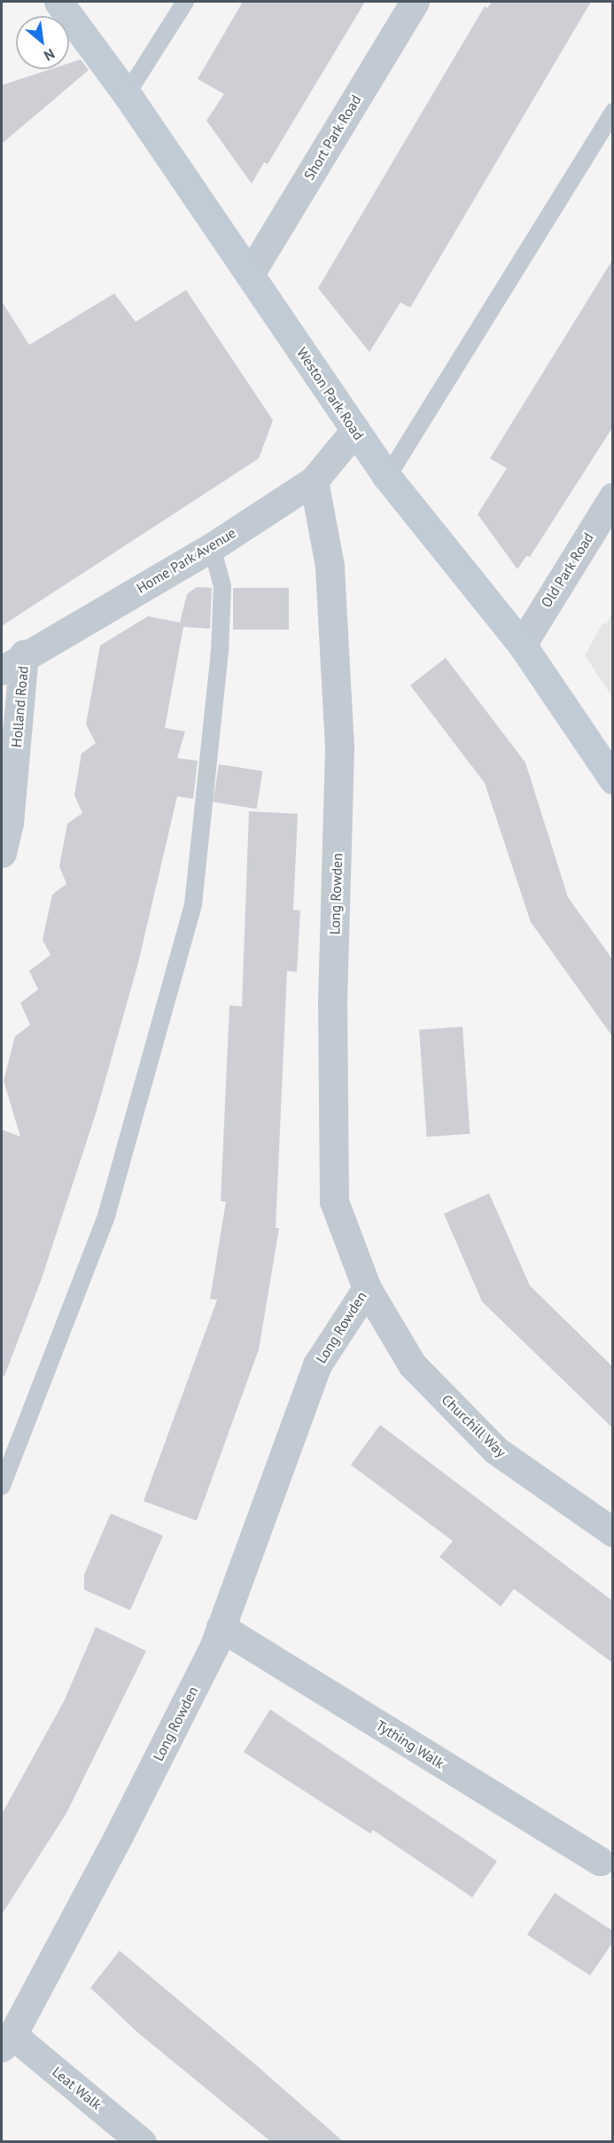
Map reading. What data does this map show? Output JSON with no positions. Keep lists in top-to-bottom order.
{
  "streets": {
    "street": [
      "Short Park Road",
      "Weston Park Road",
      "Home Park Avenue",
      "Old Park Road",
      "Holland Road",
      "Long Rowden",
      "Churchill Way",
      "Tything Walk",
      "Leat Walk"
    ]
  },
  "crossings": [
    ["Short Park Road", "Weston Park Road"],
    ["Weston Park Road", "Home Park Avenue"],
    ["Weston Park Road", "Old Park Road"],
    ["Home Park Avenue", "Holland Road"],
    ["Home Park Avenue", "Long Rowden"],
    ["Long Rowden", "Churchill Way"],
    ["Long Rowden", "Tything Walk"],
    ["Long Rowden", "Leat Walk"]
  ],
  "north": "bottom right"
}
